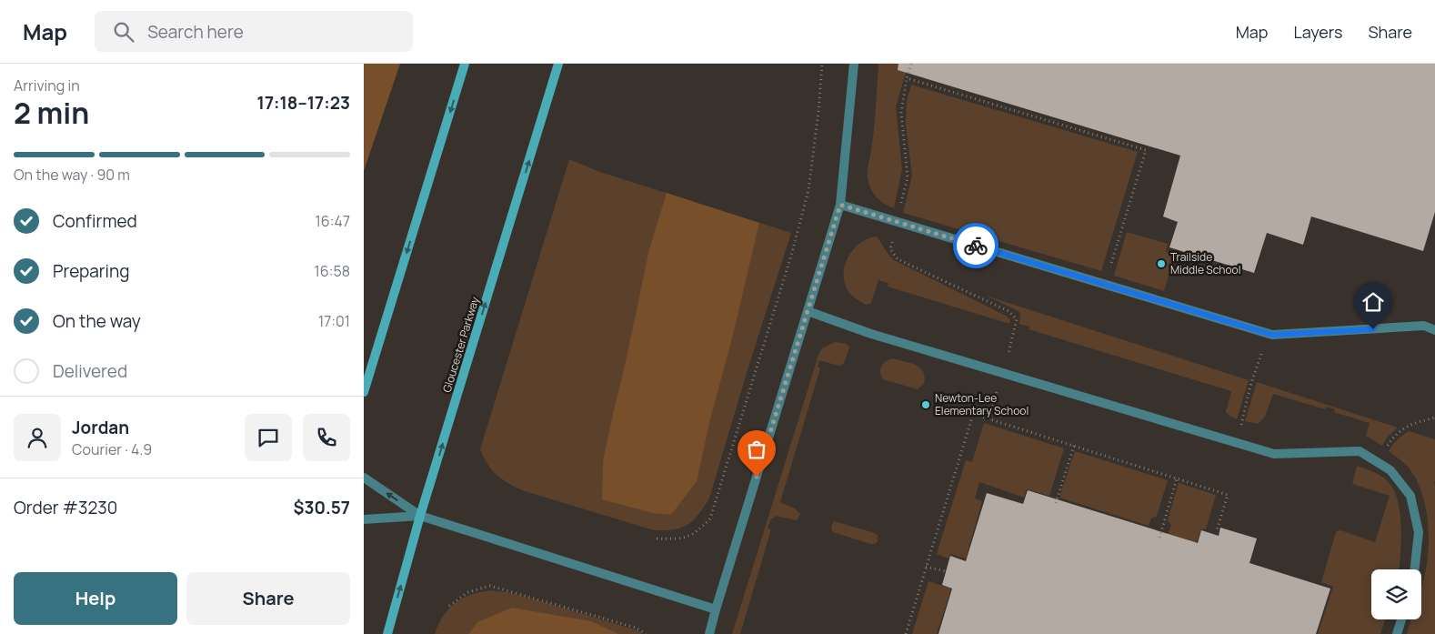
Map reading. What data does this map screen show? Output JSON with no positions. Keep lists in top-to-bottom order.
{
  "streets": {
    "main road": ["Gloucester Parkway"]
  },
  "one_way": ["Gloucester Parkway"],
  "places": ["Trailside Middle School", "Newton-Lee Elementary School"],
  "page": {
    "header": "Map",
    "search": "Search here",
    "nav": ["Map", "Layers", "Share"],
    "heading": ["2 min", "Arriving in", "17:18–17:23"],
    "panel": [
      "Jordan",
      "Courier · 4.9",
      "Order #3230",
      "$30.57"
    ],
    "bar": "On the way · 90 m",
    "list": [
      ["Confirmed", "16:47"],
      ["Preparing", "16:58"],
      ["On the way", "17:01"],
      "Delivered"
    ],
    "buttons": ["Help", "Share"]
  }
}
